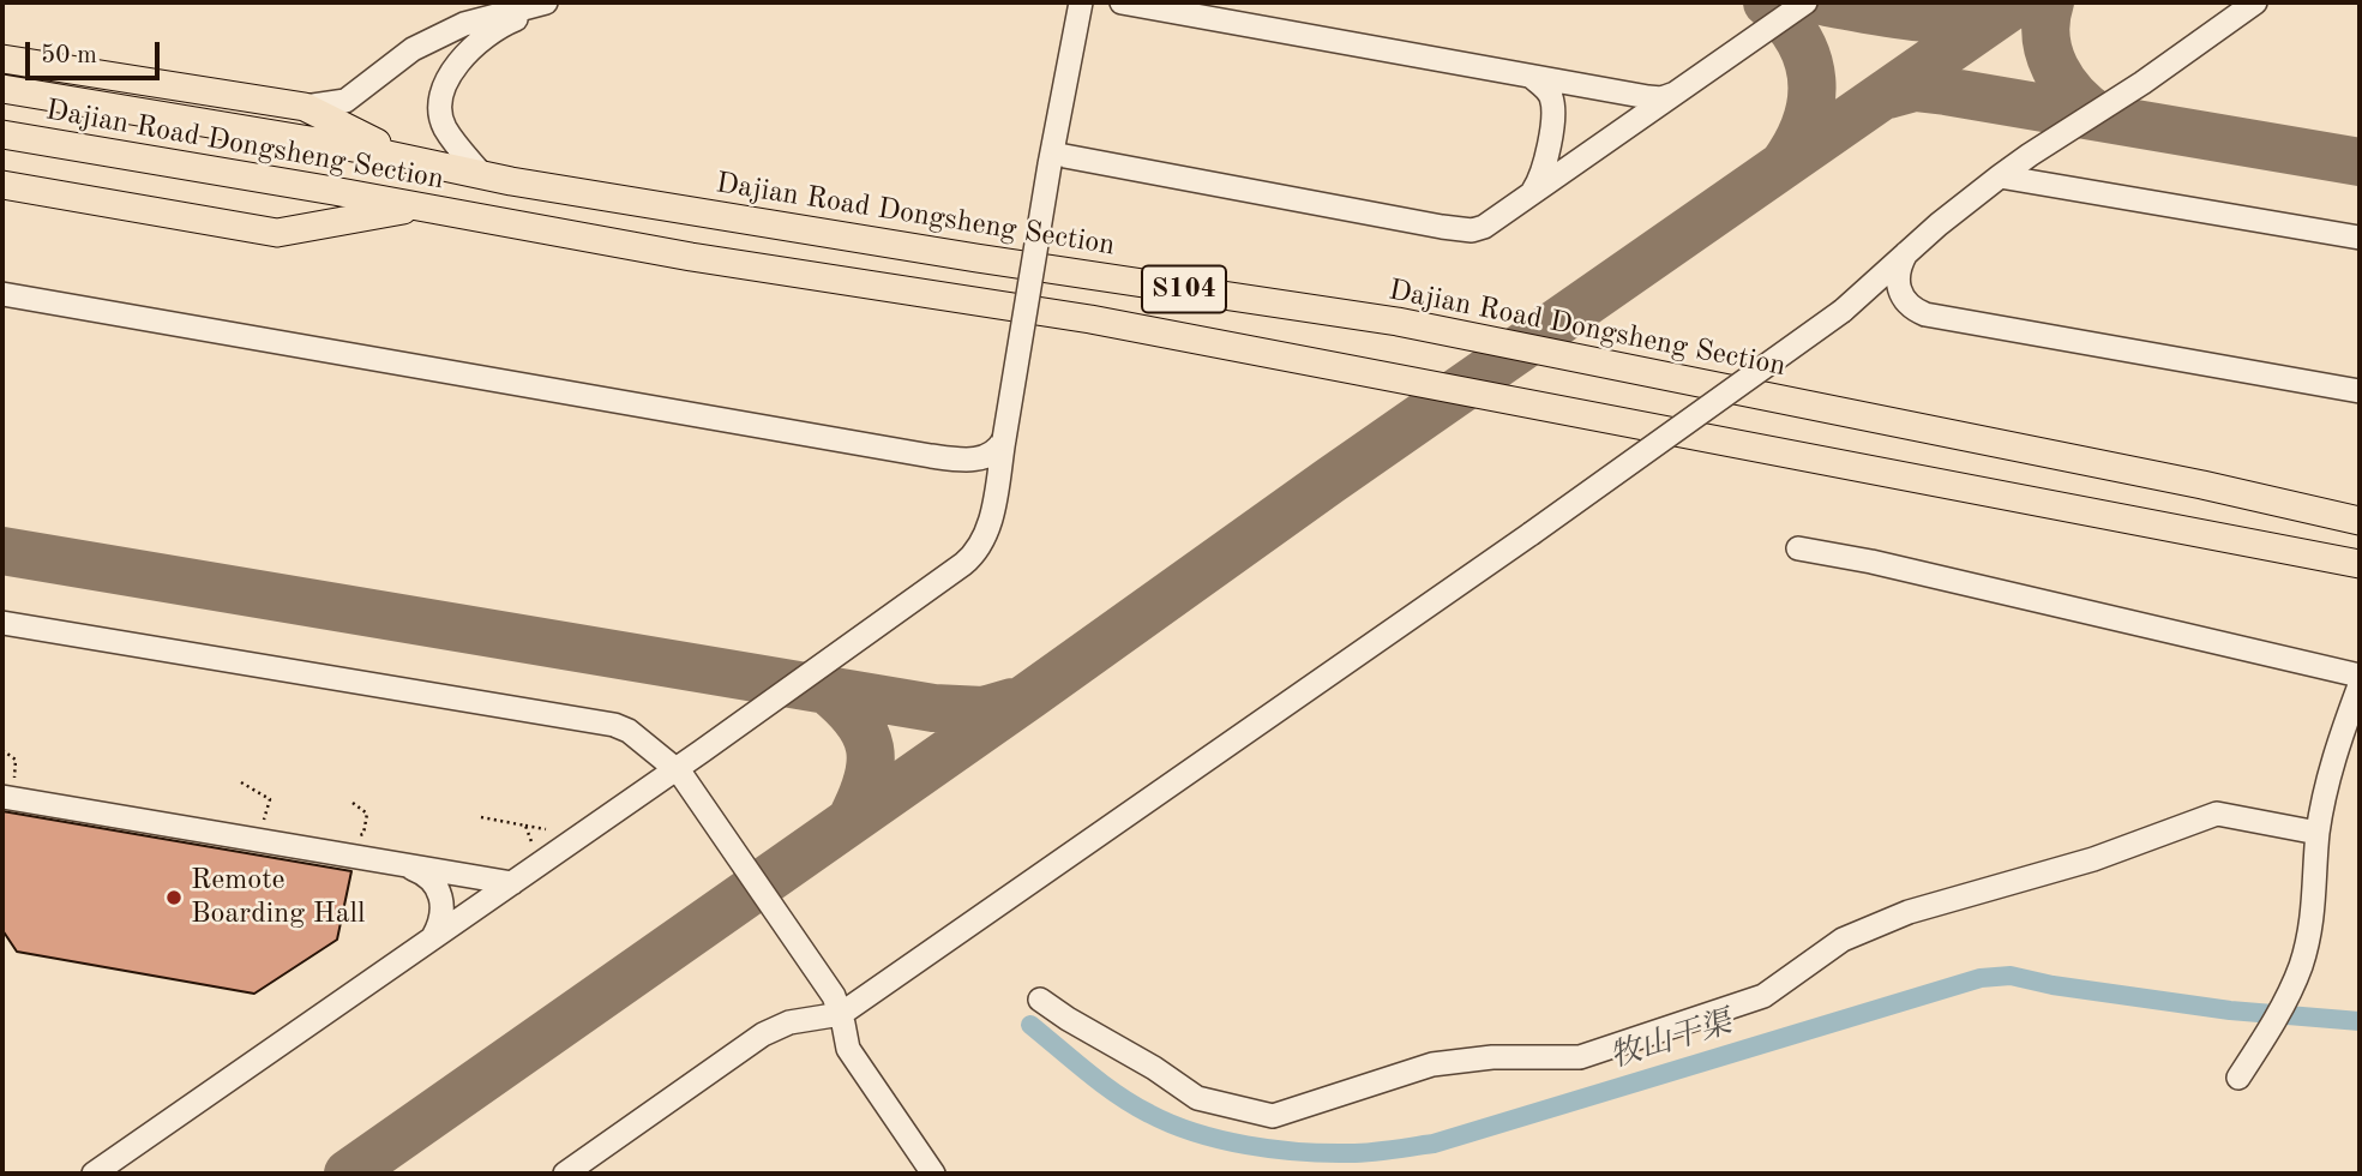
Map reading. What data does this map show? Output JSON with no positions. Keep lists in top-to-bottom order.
{
  "streets": {
    "main road": ["Dajian Road Dongsheng Section", "S104"]
  },
  "water": ["牧山干渠"],
  "places": ["Remote Boarding Hall"],
  "scale_bar": "50 m"
}
